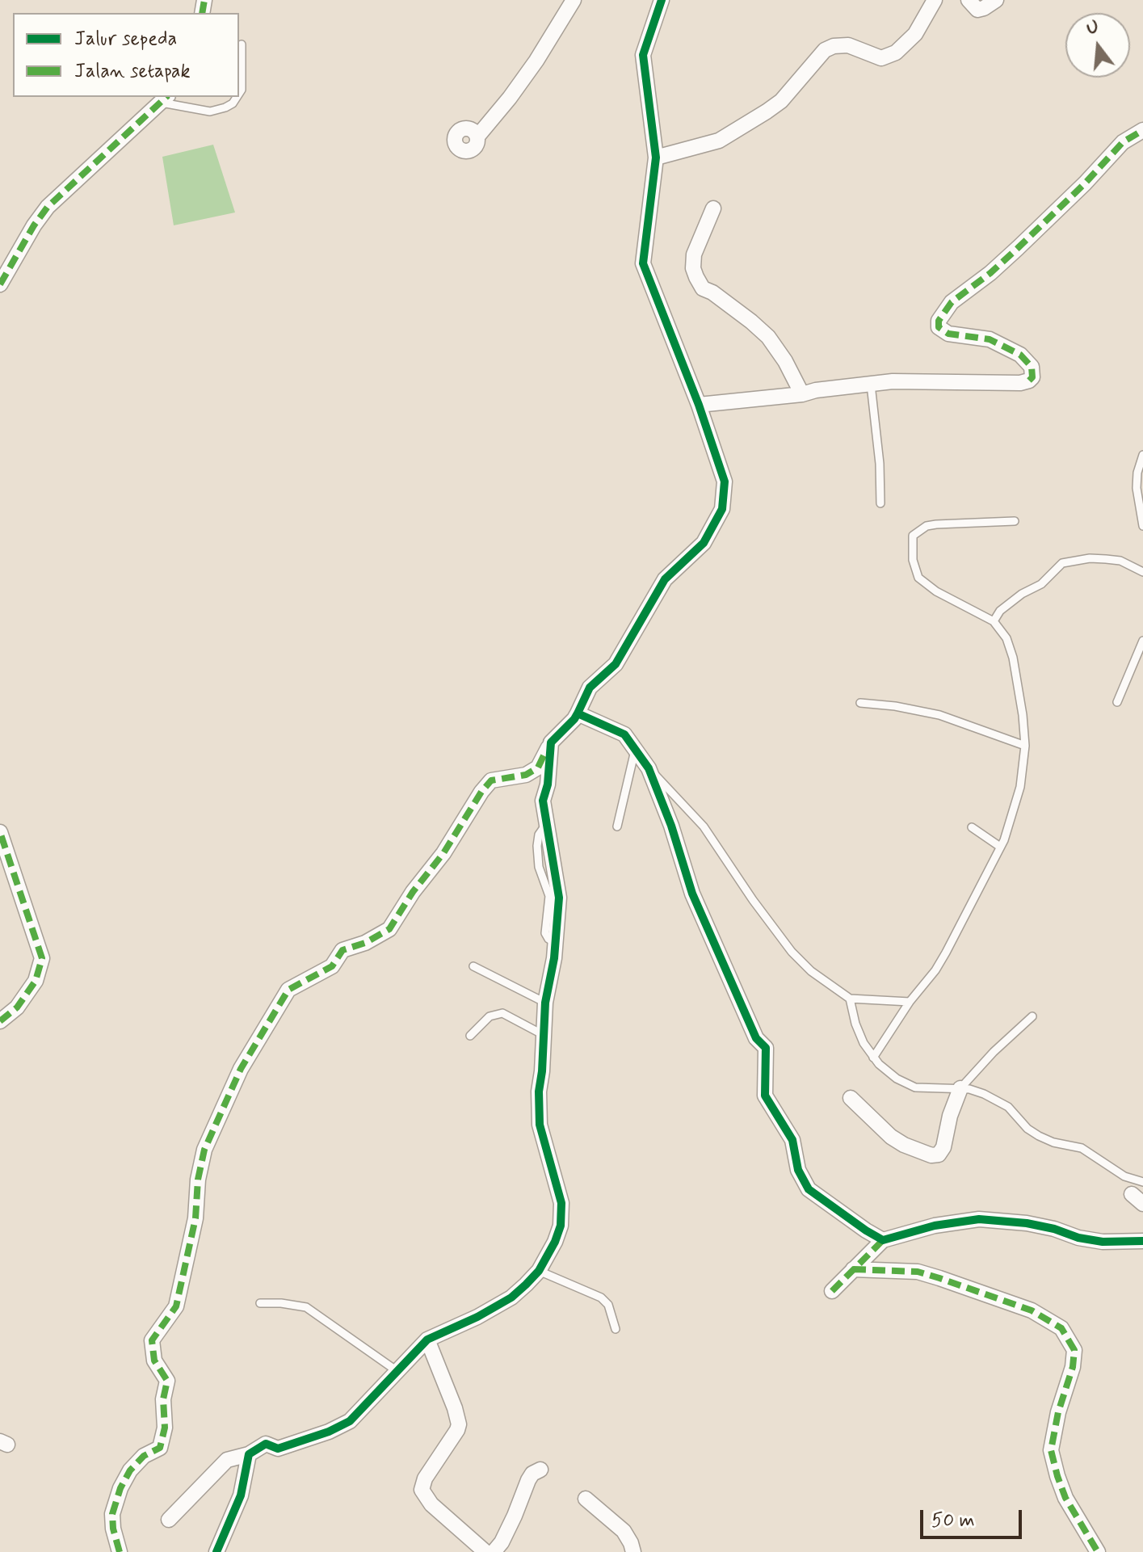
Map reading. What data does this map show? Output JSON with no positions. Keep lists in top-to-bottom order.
{
  "legend": ["Jalur sepeda", "Jalan setapak"],
  "scale_bar": "50 m",
  "north": "top"
}
